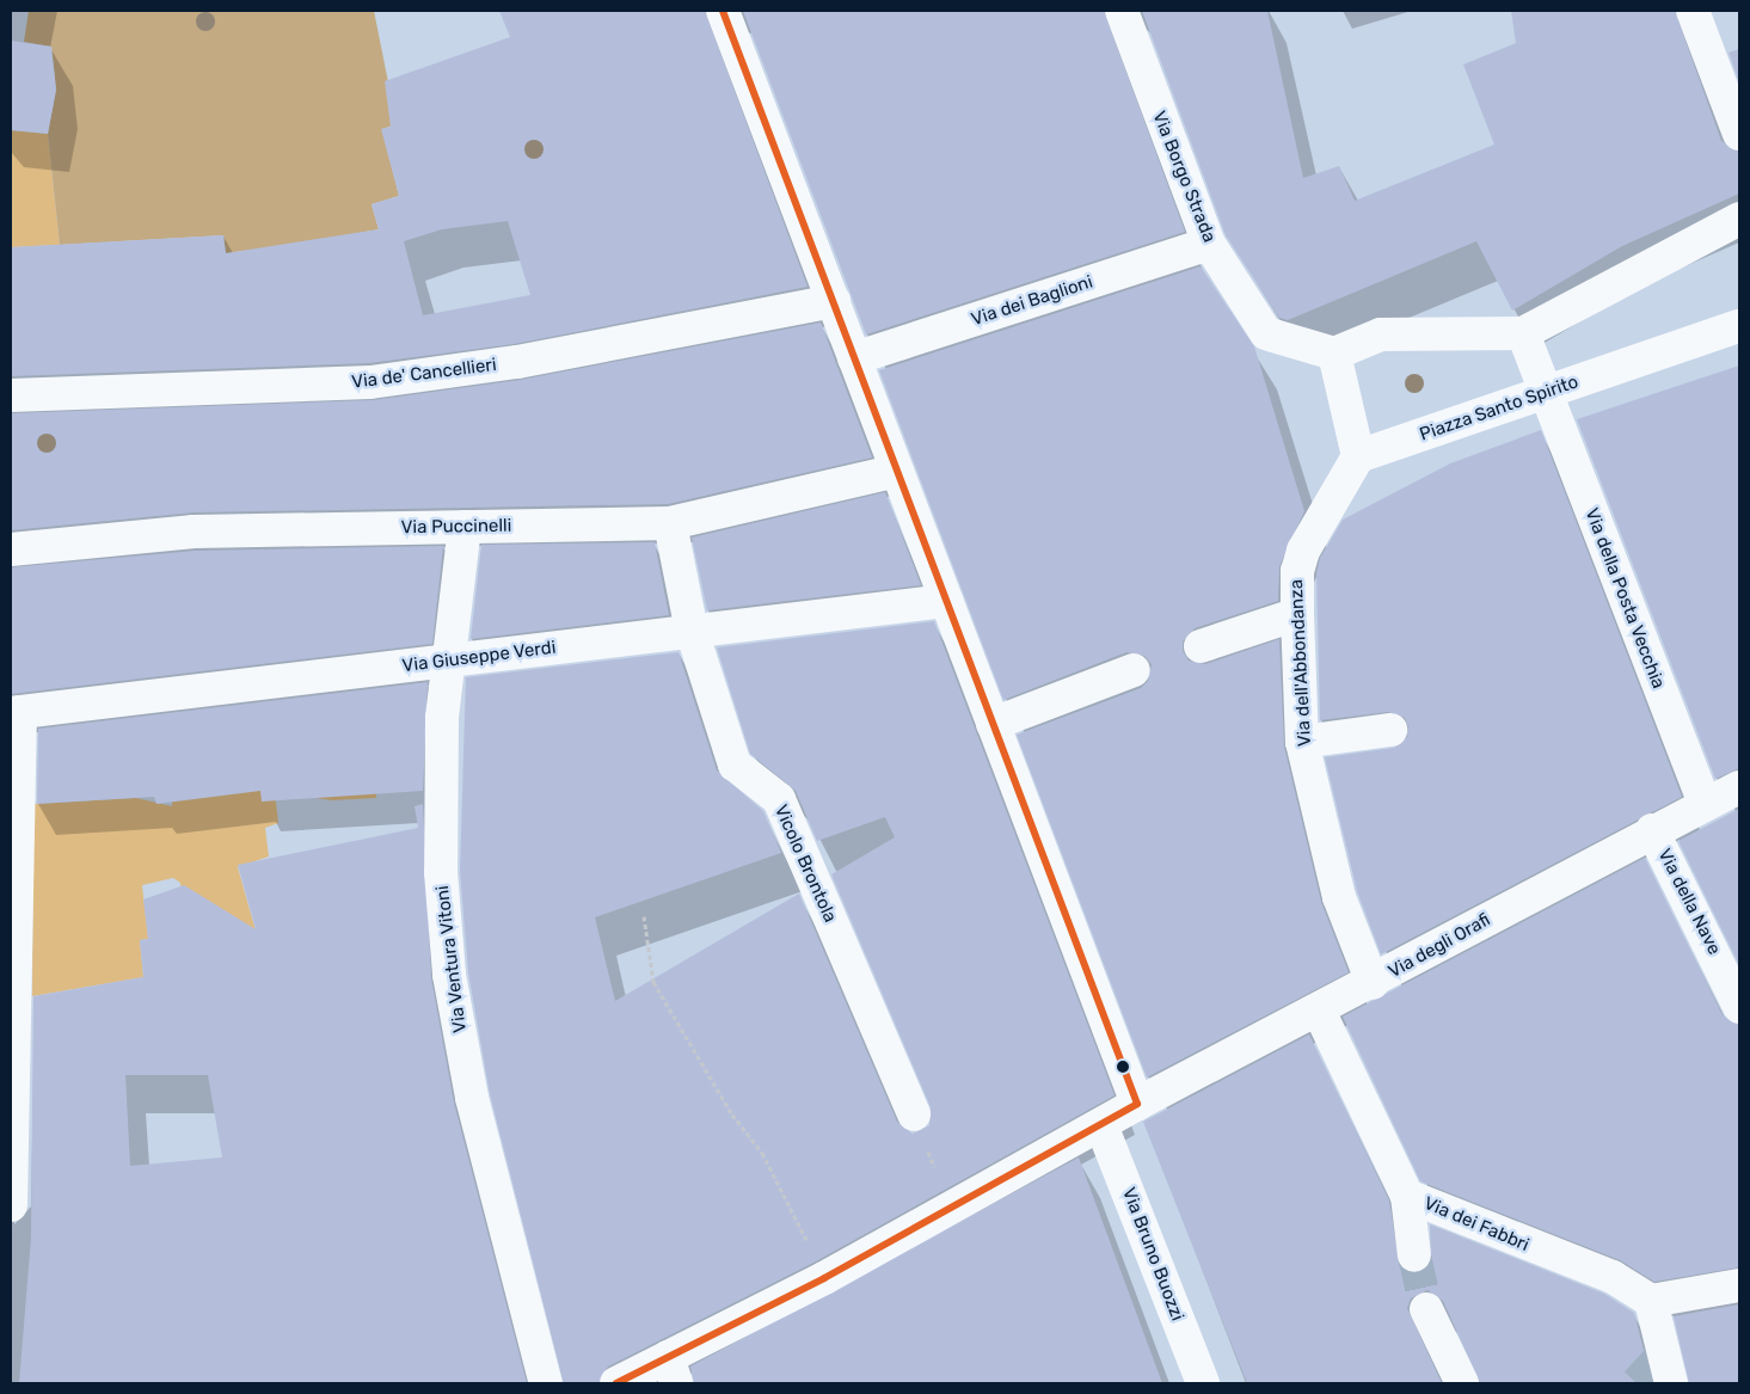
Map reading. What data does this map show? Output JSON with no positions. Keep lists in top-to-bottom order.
{
  "streets": {
    "street": [
      "Via Borgo Strada",
      "Via dei Baglioni",
      "Via de' Cancellieri",
      "Piazza Santo Spirito",
      "Via Puccinelli",
      "Via della Posta Vecchia",
      "Via Giuseppe Verdi",
      "Via dell'Abbondanza",
      "Vicolo Brontola",
      "Via della Nave",
      "Via degli Orafi",
      "Via Ventura Vitoni",
      "Via dei Fabbri",
      "Via Bruno Buozzi"
    ]
  },
  "crossings": [
    ["Via Borgo Strada", "Via dei Baglioni"],
    ["Piazza Santo Spirito", "Via della Posta Vecchia"],
    ["Piazza Santo Spirito", "Via dell'Abbondanza"],
    ["Via Puccinelli", "Vicolo Brontola"],
    ["Via Puccinelli", "Via Ventura Vitoni"],
    ["Via della Posta Vecchia", "Via degli Orafi"],
    ["Via Giuseppe Verdi", "Vicolo Brontola"],
    ["Via Giuseppe Verdi", "Via Ventura Vitoni"],
    ["Via dell'Abbondanza", "Via degli Orafi"],
    ["Via della Nave", "Via degli Orafi"],
    ["Via degli Orafi", "Via dei Fabbri"],
    ["Via degli Orafi", "Via Bruno Buozzi"]
  ]
}
